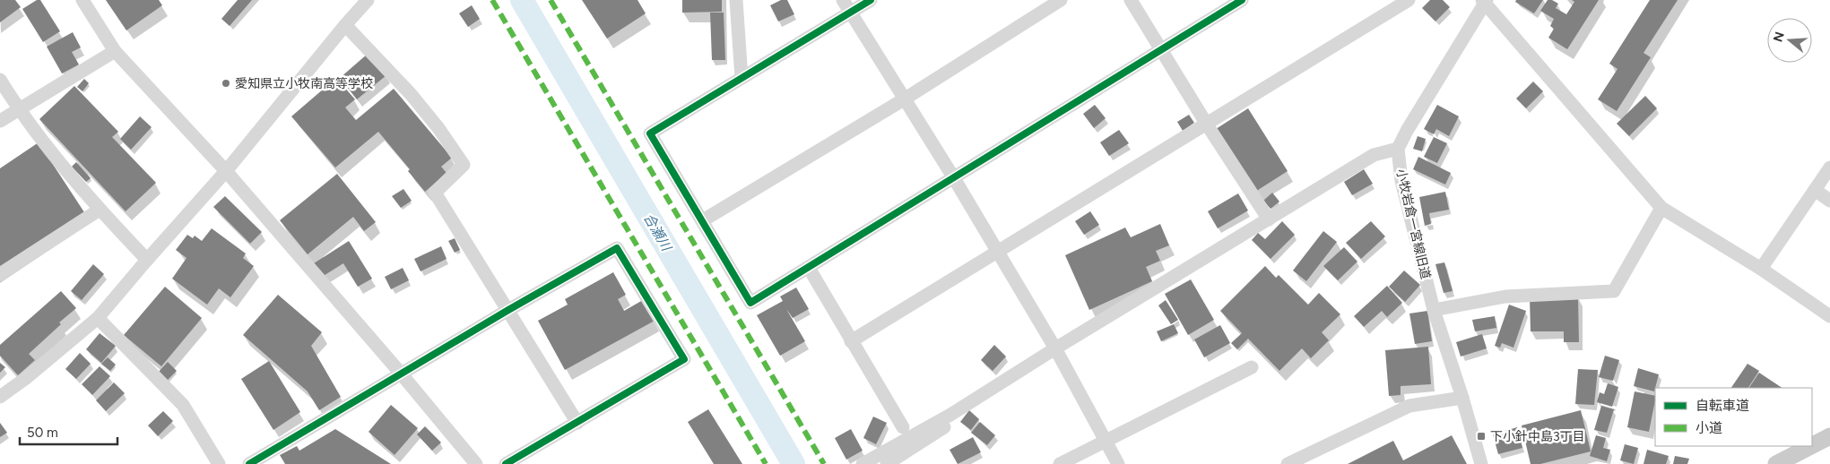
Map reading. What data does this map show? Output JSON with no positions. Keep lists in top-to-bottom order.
{
  "streets": {
    "street": ["小牧岩倉一宮線旧道"]
  },
  "water": ["合瀬川"],
  "places": {
    "other": ["愛知県立小牧南高等学校"],
    "transit": ["下小針中島3丁目"]
  },
  "legend": ["自転車道", "小道"],
  "scale_bar": "50 m",
  "north": "left"
}
